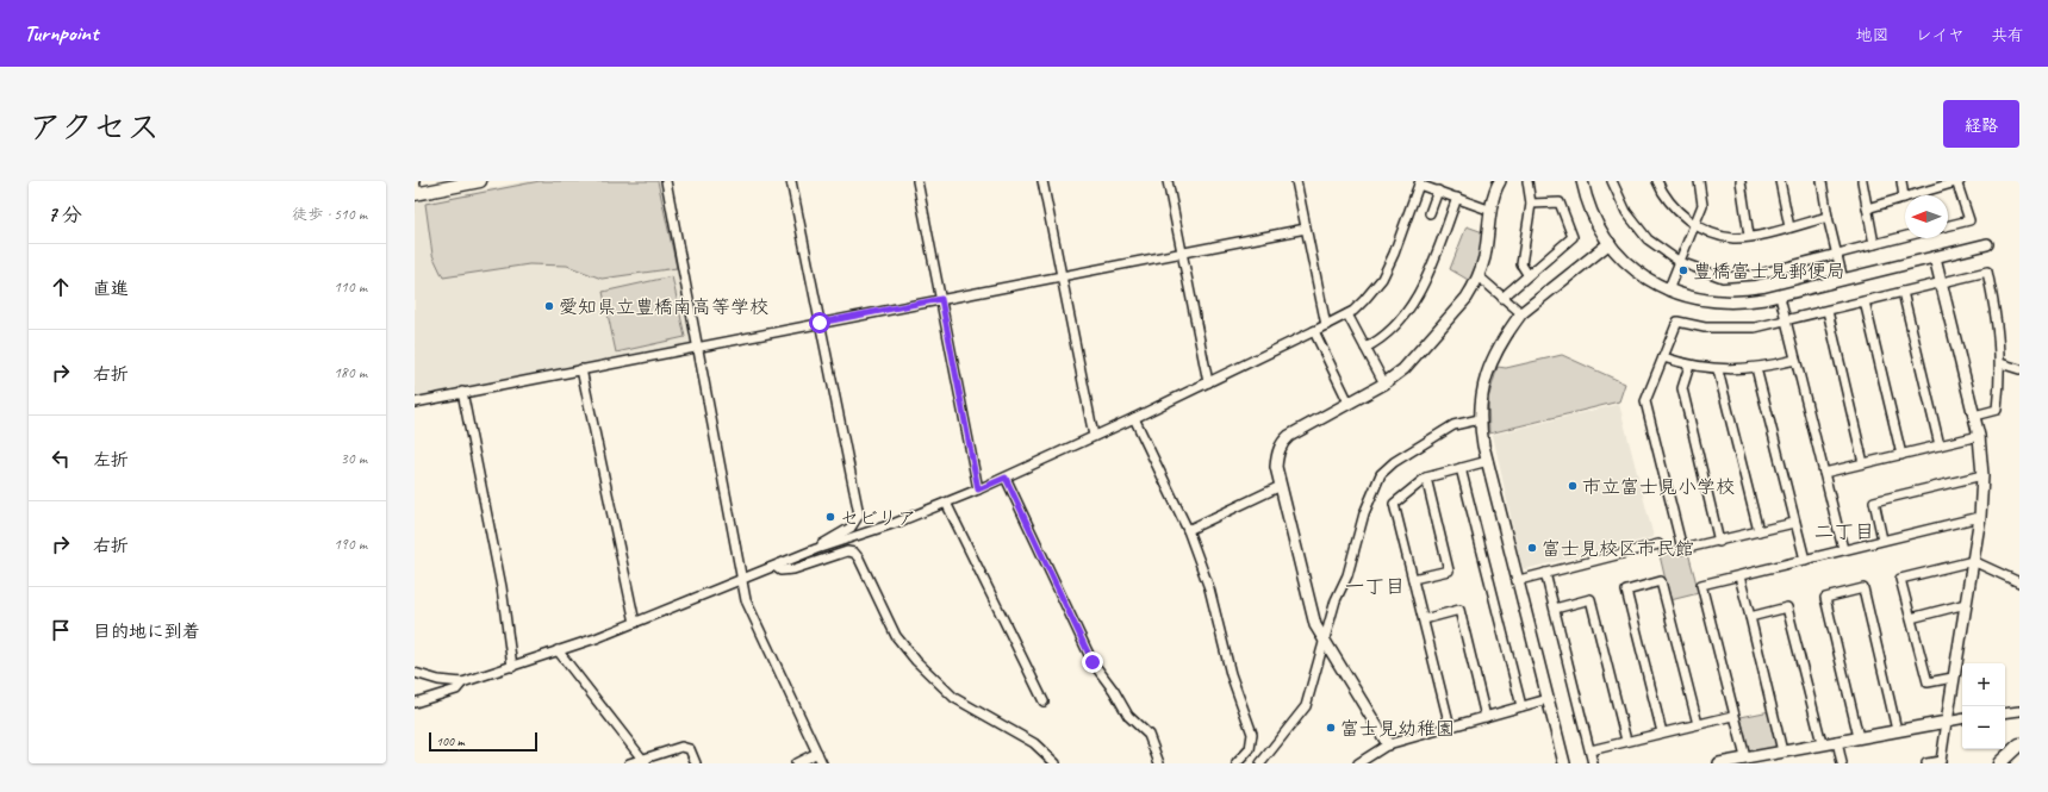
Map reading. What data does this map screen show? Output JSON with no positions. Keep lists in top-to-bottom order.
{
  "districts": ["二丁目", "一丁目"],
  "places": [
    "豊橋富士見郵便局",
    "愛知県立豊橋南高等学校",
    "市立富士見小学校",
    "セビリア",
    "富士見校区市民館",
    "富士見幼稚園"
  ],
  "scale_bar": "100 m",
  "north": "left",
  "page": {
    "header": "Turnpoint",
    "nav": ["地図", "レイヤ", "共有"],
    "title": "アクセス",
    "buttons": "経路",
    "heading": ["7 分", "徒歩 · 510 m"],
    "list": [
      ["直進", "110 m"],
      ["右折", "180 m"],
      ["左折", "30 m"],
      ["右折", "190 m"],
      "目的地に到着"
    ],
    "map_buttons": ["+", "−"],
    "scale": "100 m"
  }
}
